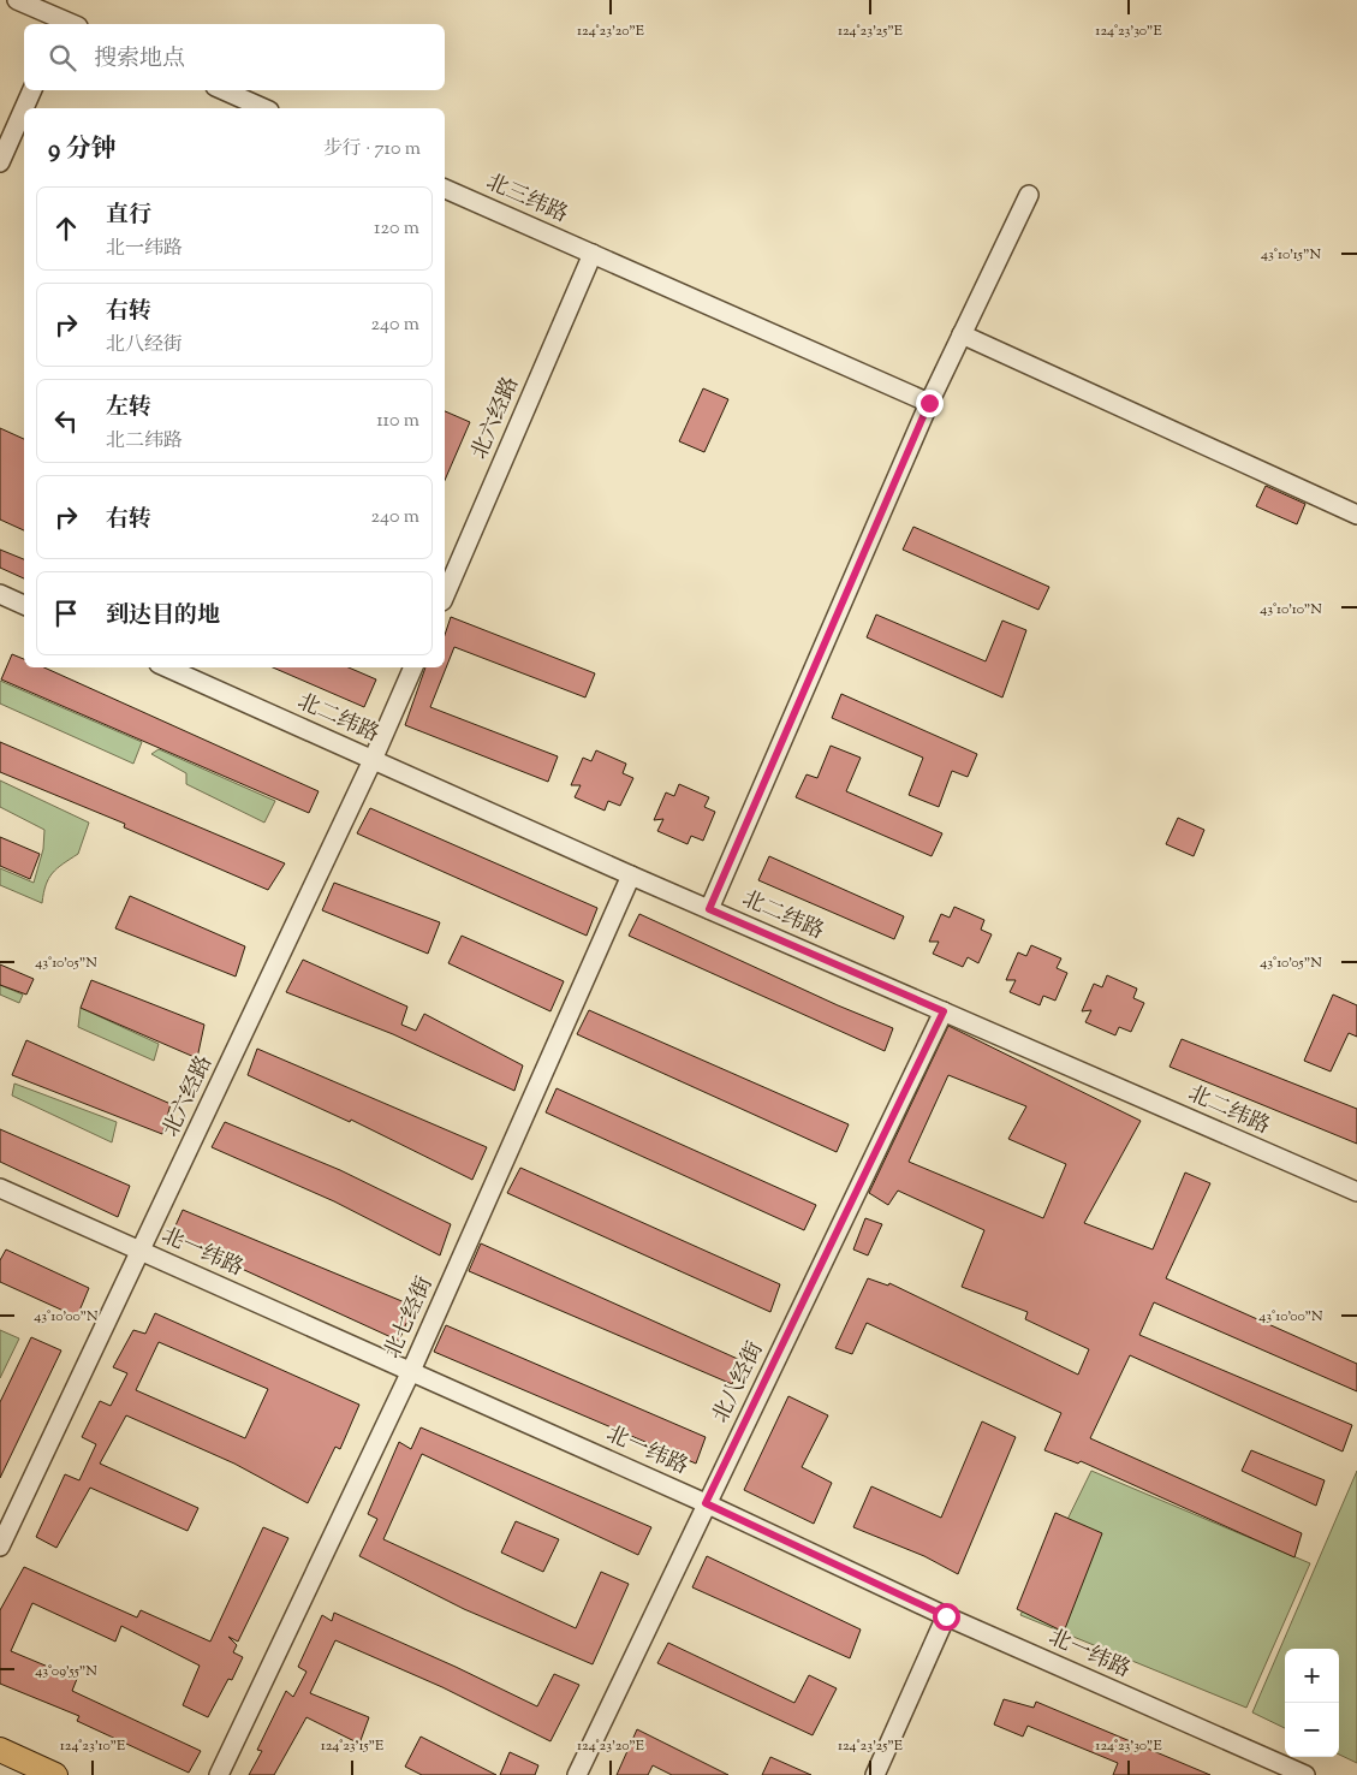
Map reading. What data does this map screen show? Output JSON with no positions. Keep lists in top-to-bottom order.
{
  "streets": {
    "street": [
      "北三纬路",
      "北六经路",
      "北二纬路",
      "北一纬路",
      "北七经街",
      "北八经街"
    ]
  },
  "crossings": [
    ["北三纬路", "北六经路"],
    ["北六经路", "北二纬路"],
    ["北六经路", "北一纬路"],
    ["北二纬路", "北七经街"],
    ["北二纬路", "北八经街"],
    ["北一纬路", "北七经街"],
    ["北一纬路", "北八经街"]
  ],
  "page": {
    "search": "搜索地点",
    "heading": ["9 分钟", "步行 · 710 m"],
    "list": [
      ["直行", "北一纬路", "120 m"],
      ["右转", "北八经街", "240 m"],
      ["左转", "北二纬路", "110 m"],
      ["右转", "240 m"],
      "到达目的地"
    ],
    "map_buttons": ["+", "−"]
  },
  "coordinates": [
    "124°23'20\"E",
    "124°23'25\"E",
    "124°23'30\"E",
    "43°10'15\"N",
    "43°10'10\"N",
    "43°10'05\"N",
    "43°10'00\"N",
    "43°09'55\"N",
    "124°23'10\"E",
    "124°23'15\"E"
  ]
}
